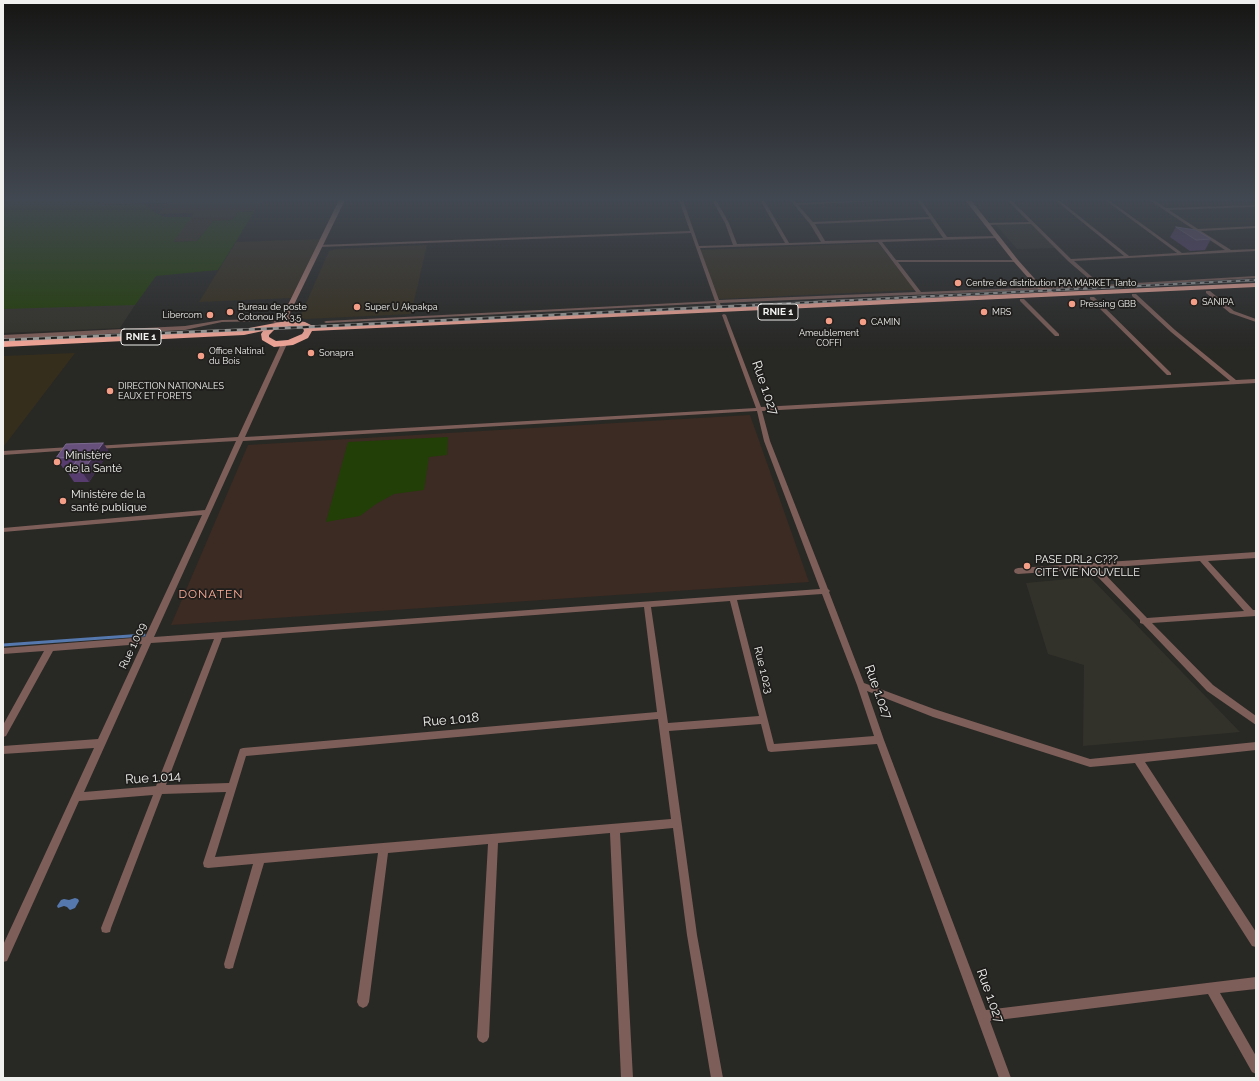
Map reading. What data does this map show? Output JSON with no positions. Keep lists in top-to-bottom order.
{
  "streets": {
    "highway": ["RNIE 1"],
    "street": [
      "Rue 1.027",
      "Rue 1.009",
      "Rue 1.023",
      "Rue 1.018",
      "Rue 1.014"
    ]
  },
  "crossings": [
    ["RNIE 1", "Rue 1.027"],
    ["RNIE 1", "Rue 1.009"],
    ["Rue 1.027", "Rue 1.023"],
    ["Rue 1.009", "Rue 1.014"],
    ["Rue 1.018", "Rue 1.014"]
  ],
  "districts": ["DONATEN"],
  "places": [
    "Centre de distribution PIA MARKET Tanto",
    "SANIPA",
    "Pressing GBB",
    "Super U Akpakpa",
    "Bureau de poste Cotonou PK 3.5",
    "MRS",
    "Libercom",
    "Ameublement COFFI",
    "CAMIN",
    "Sonapra",
    "Office Natinal du Bois",
    "DIRECTION NATIONALES EAUX ET FORETS",
    "Ministère de la Santé",
    "Ministère de la santé publique",
    "PASE DRL2 C??? CITE VIE NOUVELLE"
  ]
}
